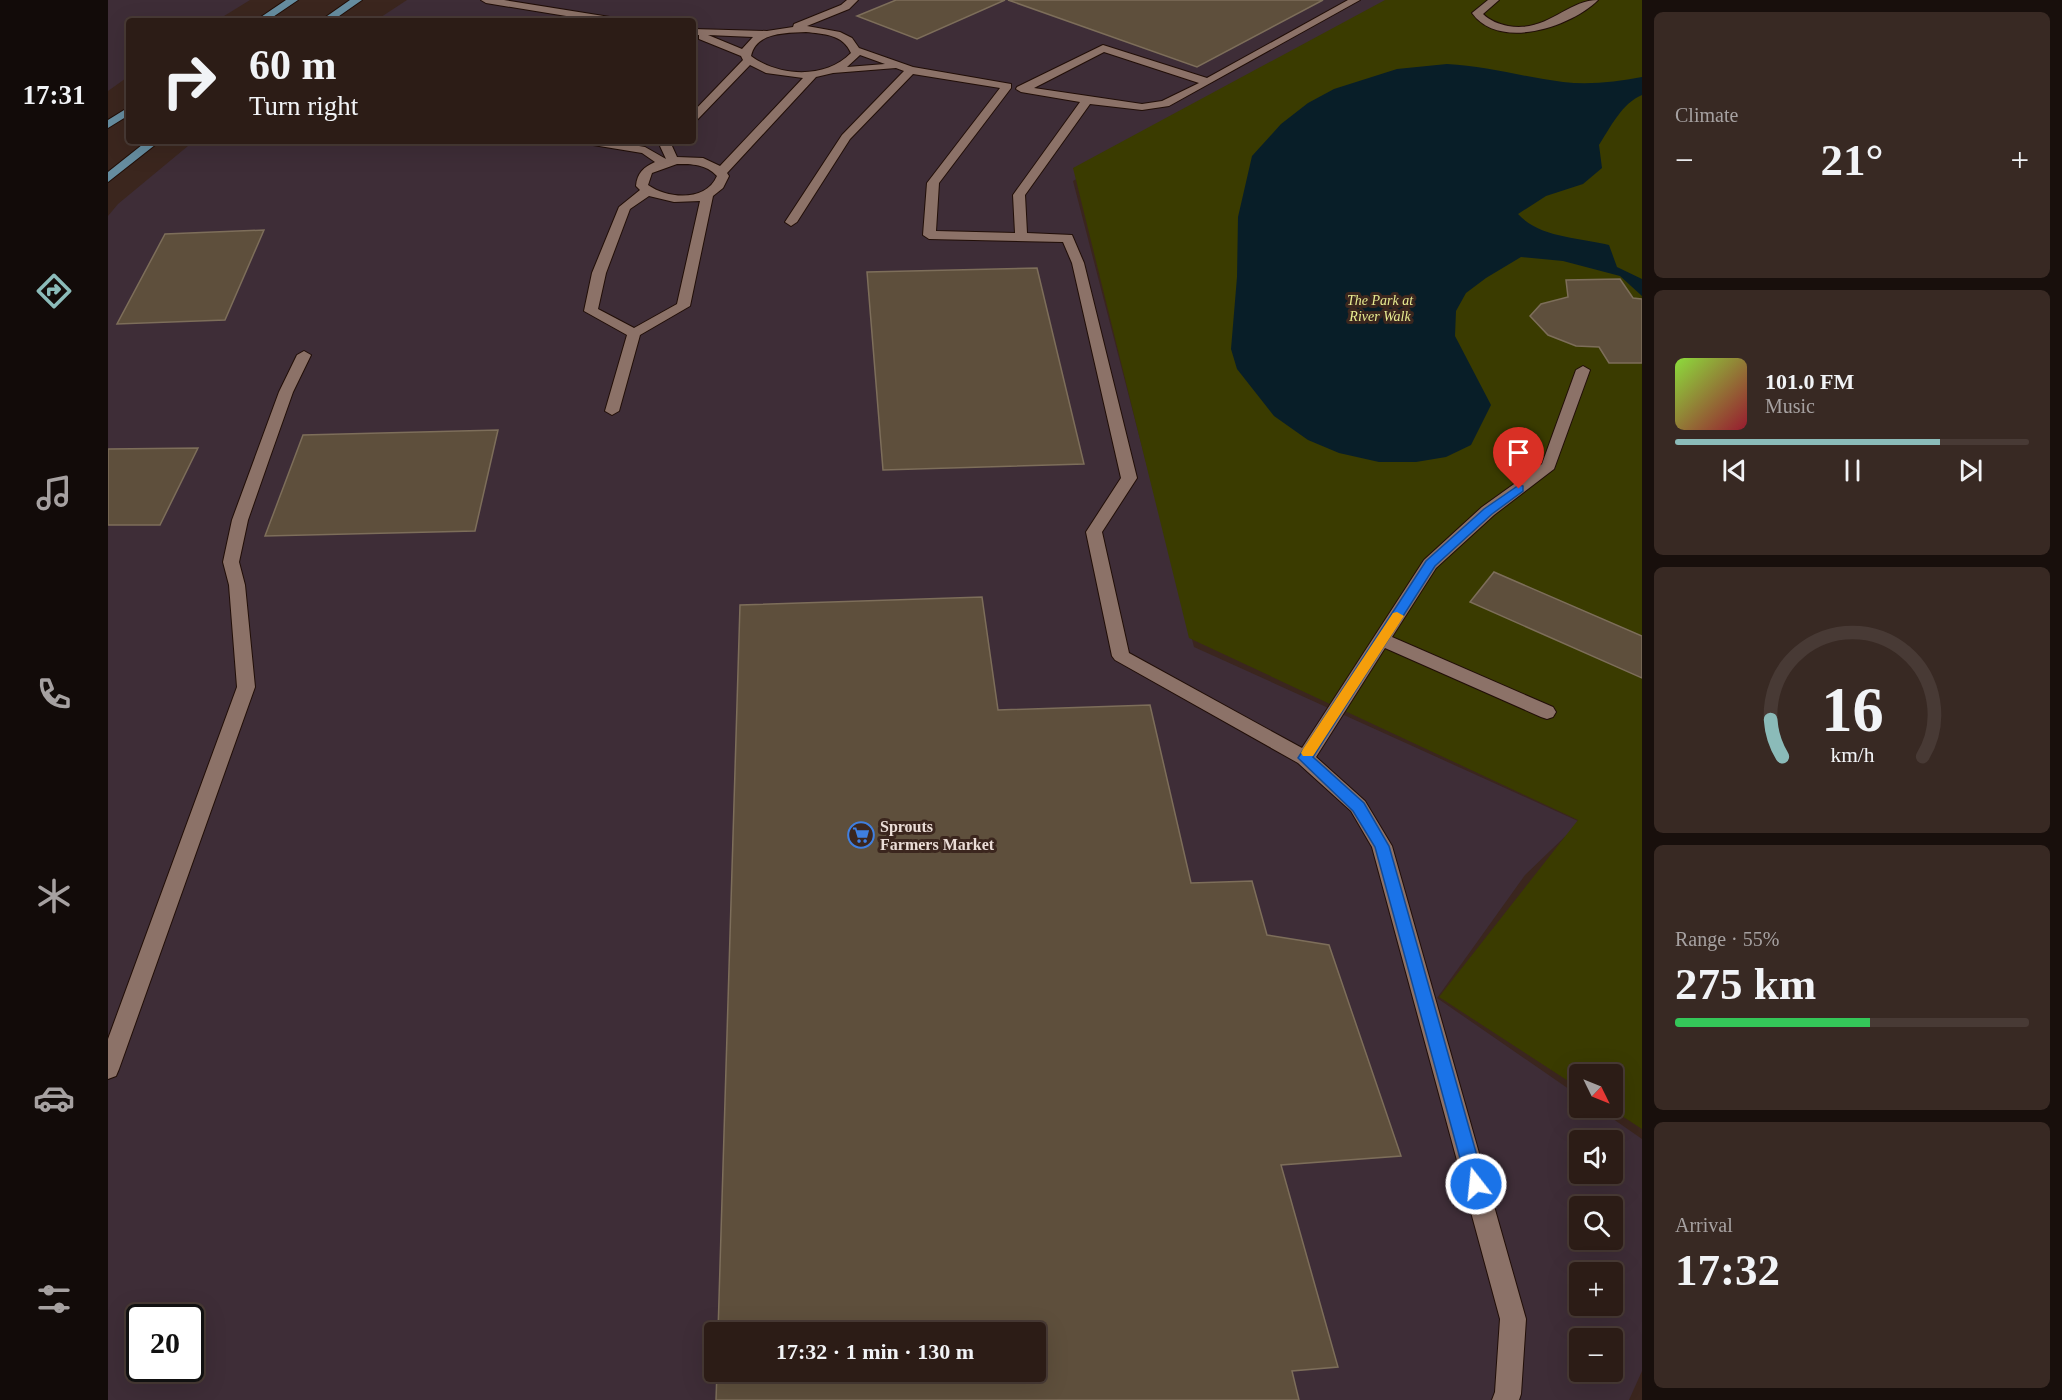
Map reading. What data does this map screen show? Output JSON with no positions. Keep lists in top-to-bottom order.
{
  "parks": ["The Park at River Walk"],
  "places": {
    "supermarket": ["Sprouts Farmers Market"]
  },
  "north": "bottom right",
  "page": {
    "tabs": "17:31",
    "tile": [
      "Climate",
      ["Range · 55%", "275 km"],
      ["Arrival", "17:32"]
    ],
    "turn": ["60 m", "Turn right"],
    "heat": ["−", "21°", "+"],
    "song": ["101.0 FM", "Music"],
    "map_buttons": ["+", "−"],
    "limit": "20",
    "trip": "17:32 · 1 min · 130 m",
    "gauge": ["16", "km/h"]
  }
}
